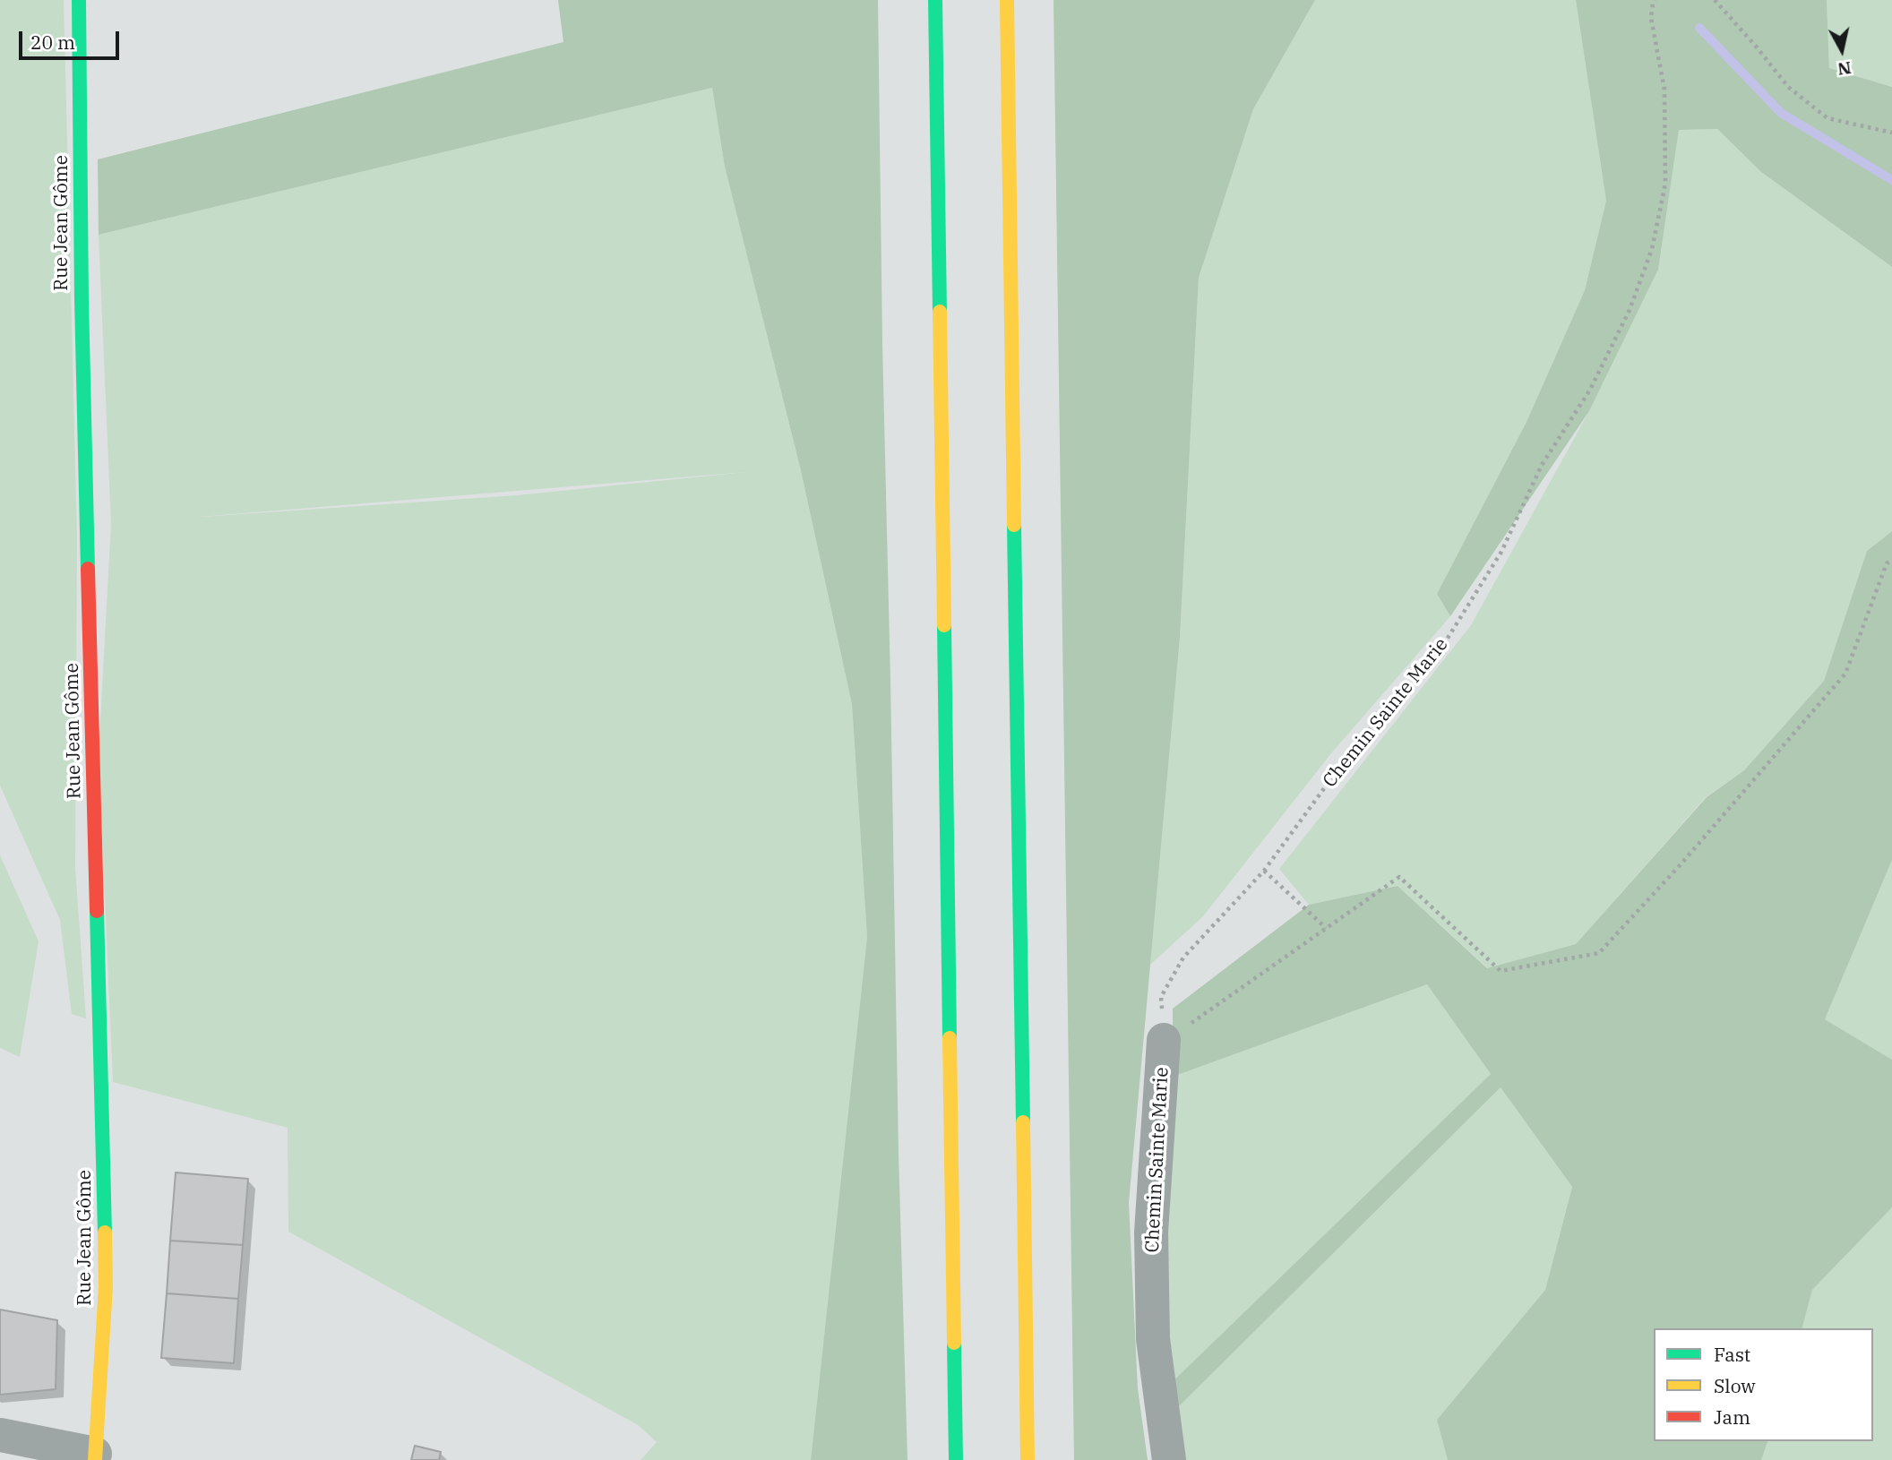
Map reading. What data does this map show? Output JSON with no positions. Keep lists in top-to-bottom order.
{
  "streets": {
    "main road": ["Rue Jean Gôme"],
    "street": ["Chemin Sainte Marie"]
  },
  "legend": ["Fast", "Slow", "Jam"],
  "scale_bar": "20 m",
  "north": "bottom"
}
